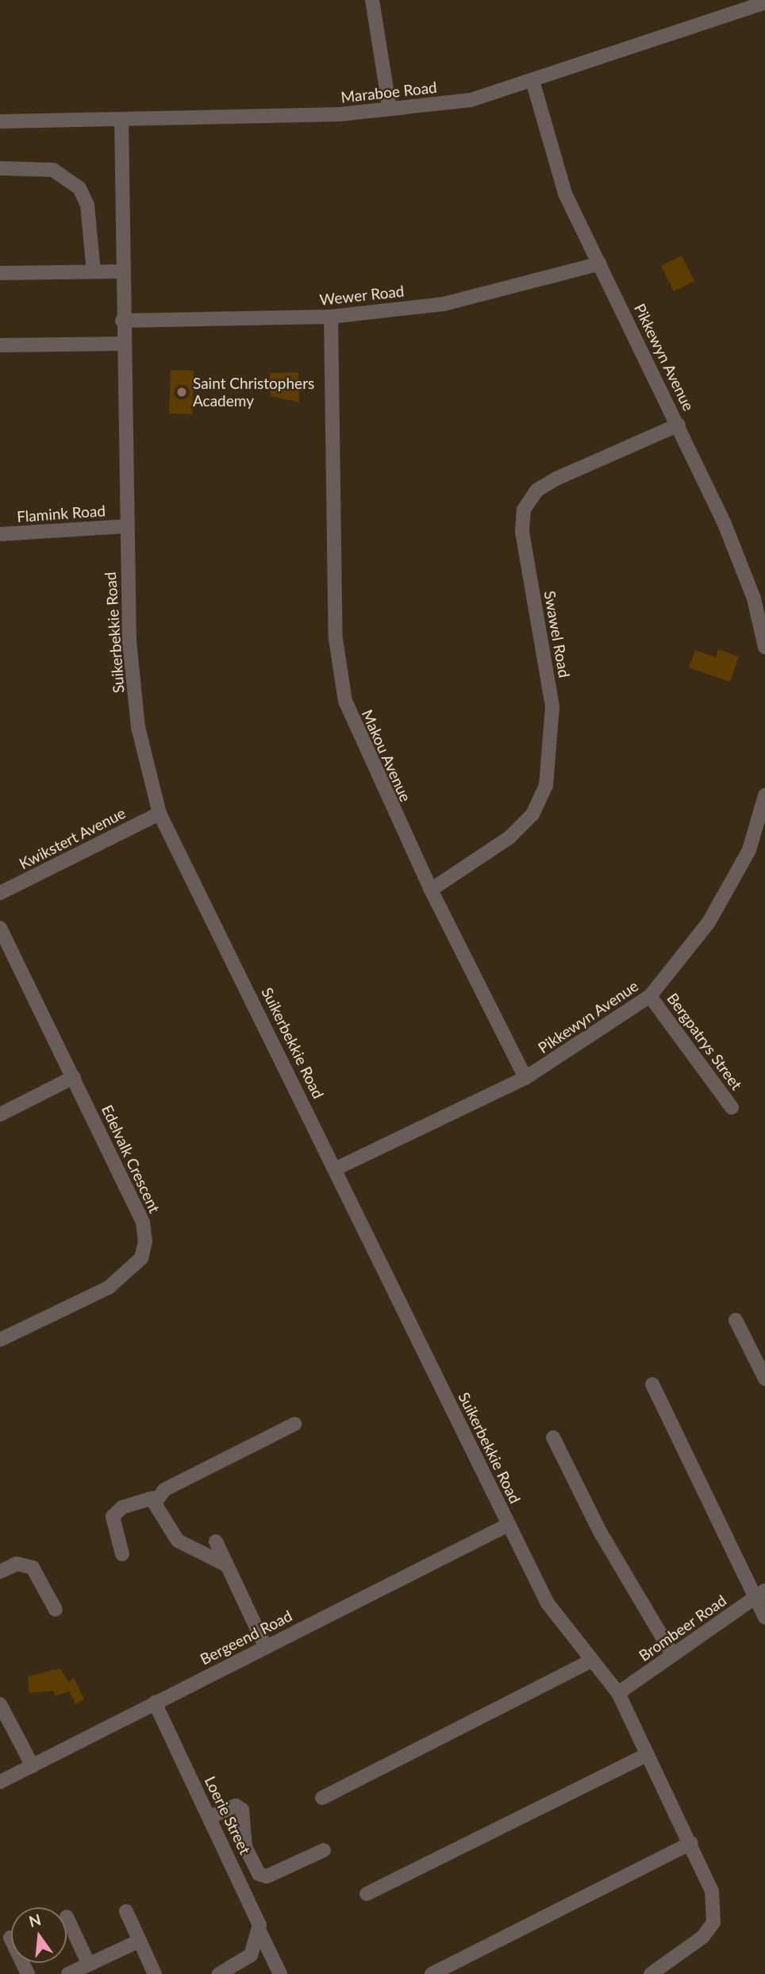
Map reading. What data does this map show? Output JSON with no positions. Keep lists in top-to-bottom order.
{
  "streets": {
    "street": [
      "Maraboe Road",
      "Wewer Road",
      "Pikkewyn Avenue",
      "Flamink Road",
      "Suikerbekkie Road",
      "Swawel Road",
      "Makou Avenue",
      "Kwikstert Avenue",
      "Bergpatrys Street",
      "Edelvalk Crescent",
      "Brombeer Road",
      "Bergeend Road",
      "Loerie Street"
    ]
  },
  "crossings": [
    ["Maraboe Road", "Pikkewyn Avenue"],
    ["Maraboe Road", "Suikerbekkie Road"],
    ["Wewer Road", "Pikkewyn Avenue"],
    ["Wewer Road", "Suikerbekkie Road"],
    ["Wewer Road", "Makou Avenue"],
    ["Pikkewyn Avenue", "Suikerbekkie Road"],
    ["Pikkewyn Avenue", "Swawel Road"],
    ["Pikkewyn Avenue", "Makou Avenue"],
    ["Pikkewyn Avenue", "Bergpatrys Street"],
    ["Flamink Road", "Suikerbekkie Road"],
    ["Suikerbekkie Road", "Kwikstert Avenue"],
    ["Suikerbekkie Road", "Brombeer Road"],
    ["Suikerbekkie Road", "Bergeend Road"],
    ["Swawel Road", "Makou Avenue"],
    ["Bergeend Road", "Loerie Street"]
  ],
  "places": ["Saint Christophers Academy"],
  "north": "top"
}
